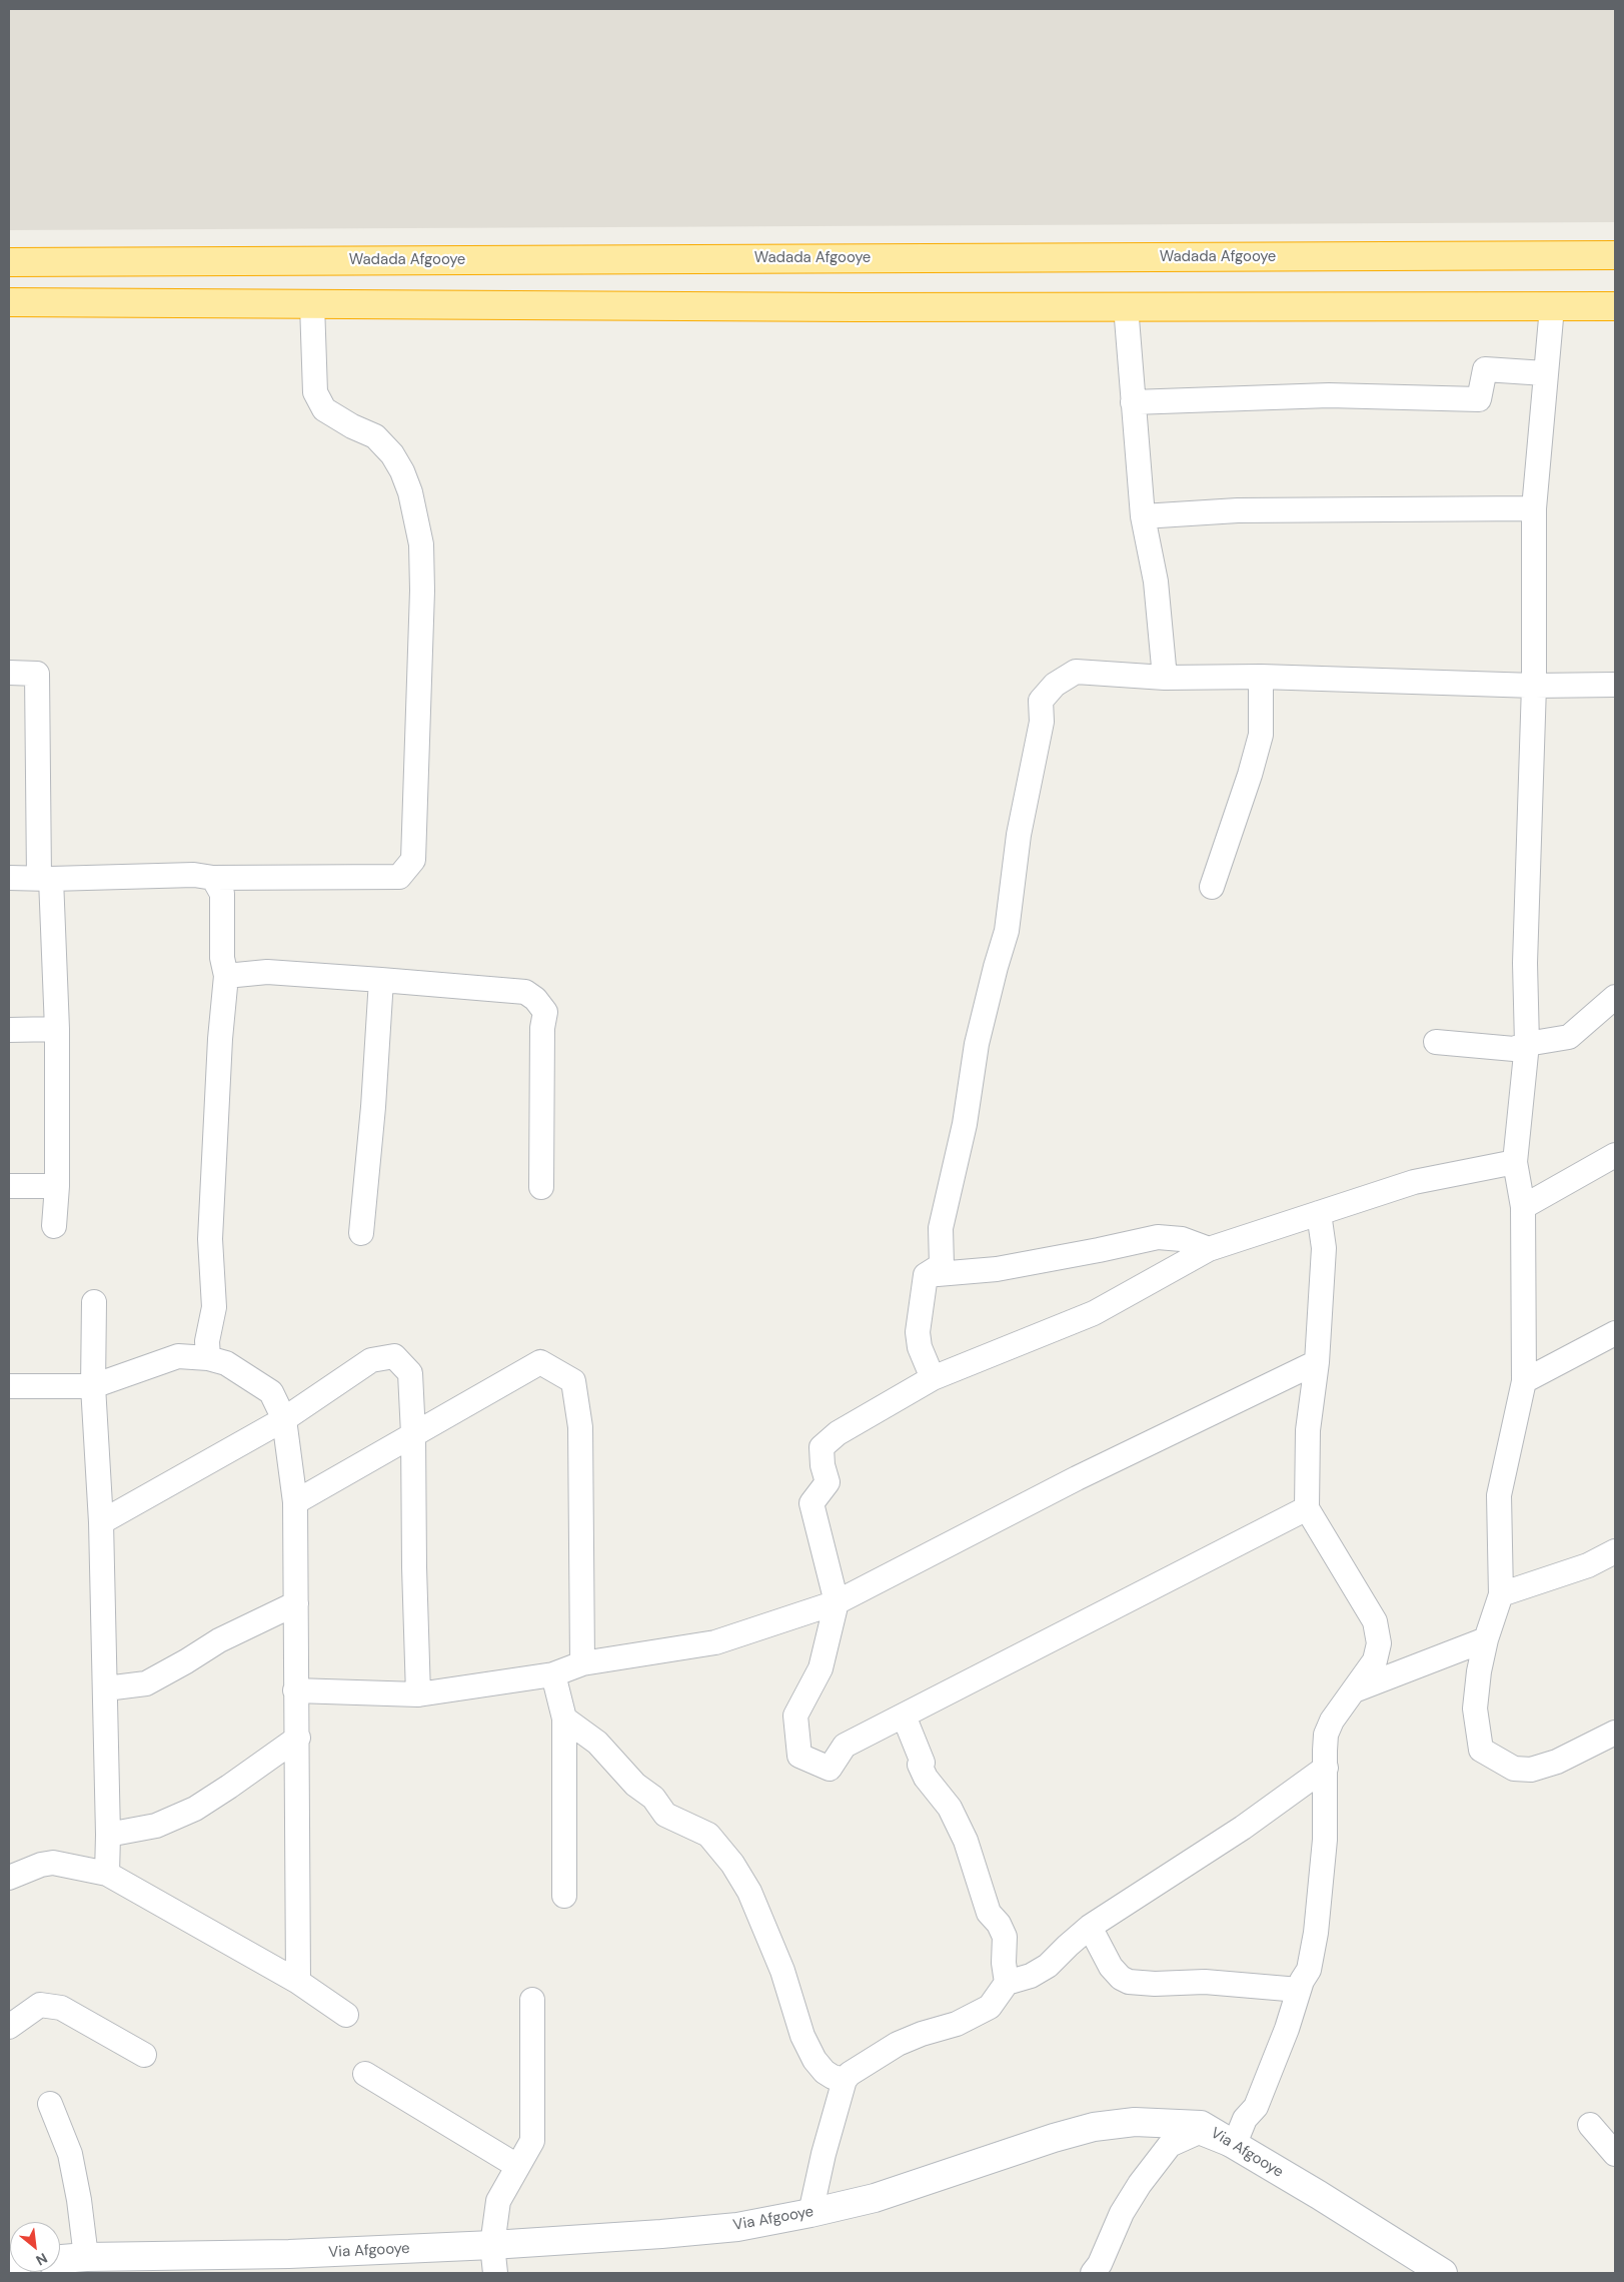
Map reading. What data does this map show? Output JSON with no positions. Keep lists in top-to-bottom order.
{
  "streets": {
    "highway": ["Wadada Afgooye"],
    "main road": ["Via Afgooye"]
  },
  "north": "bottom right"
}
